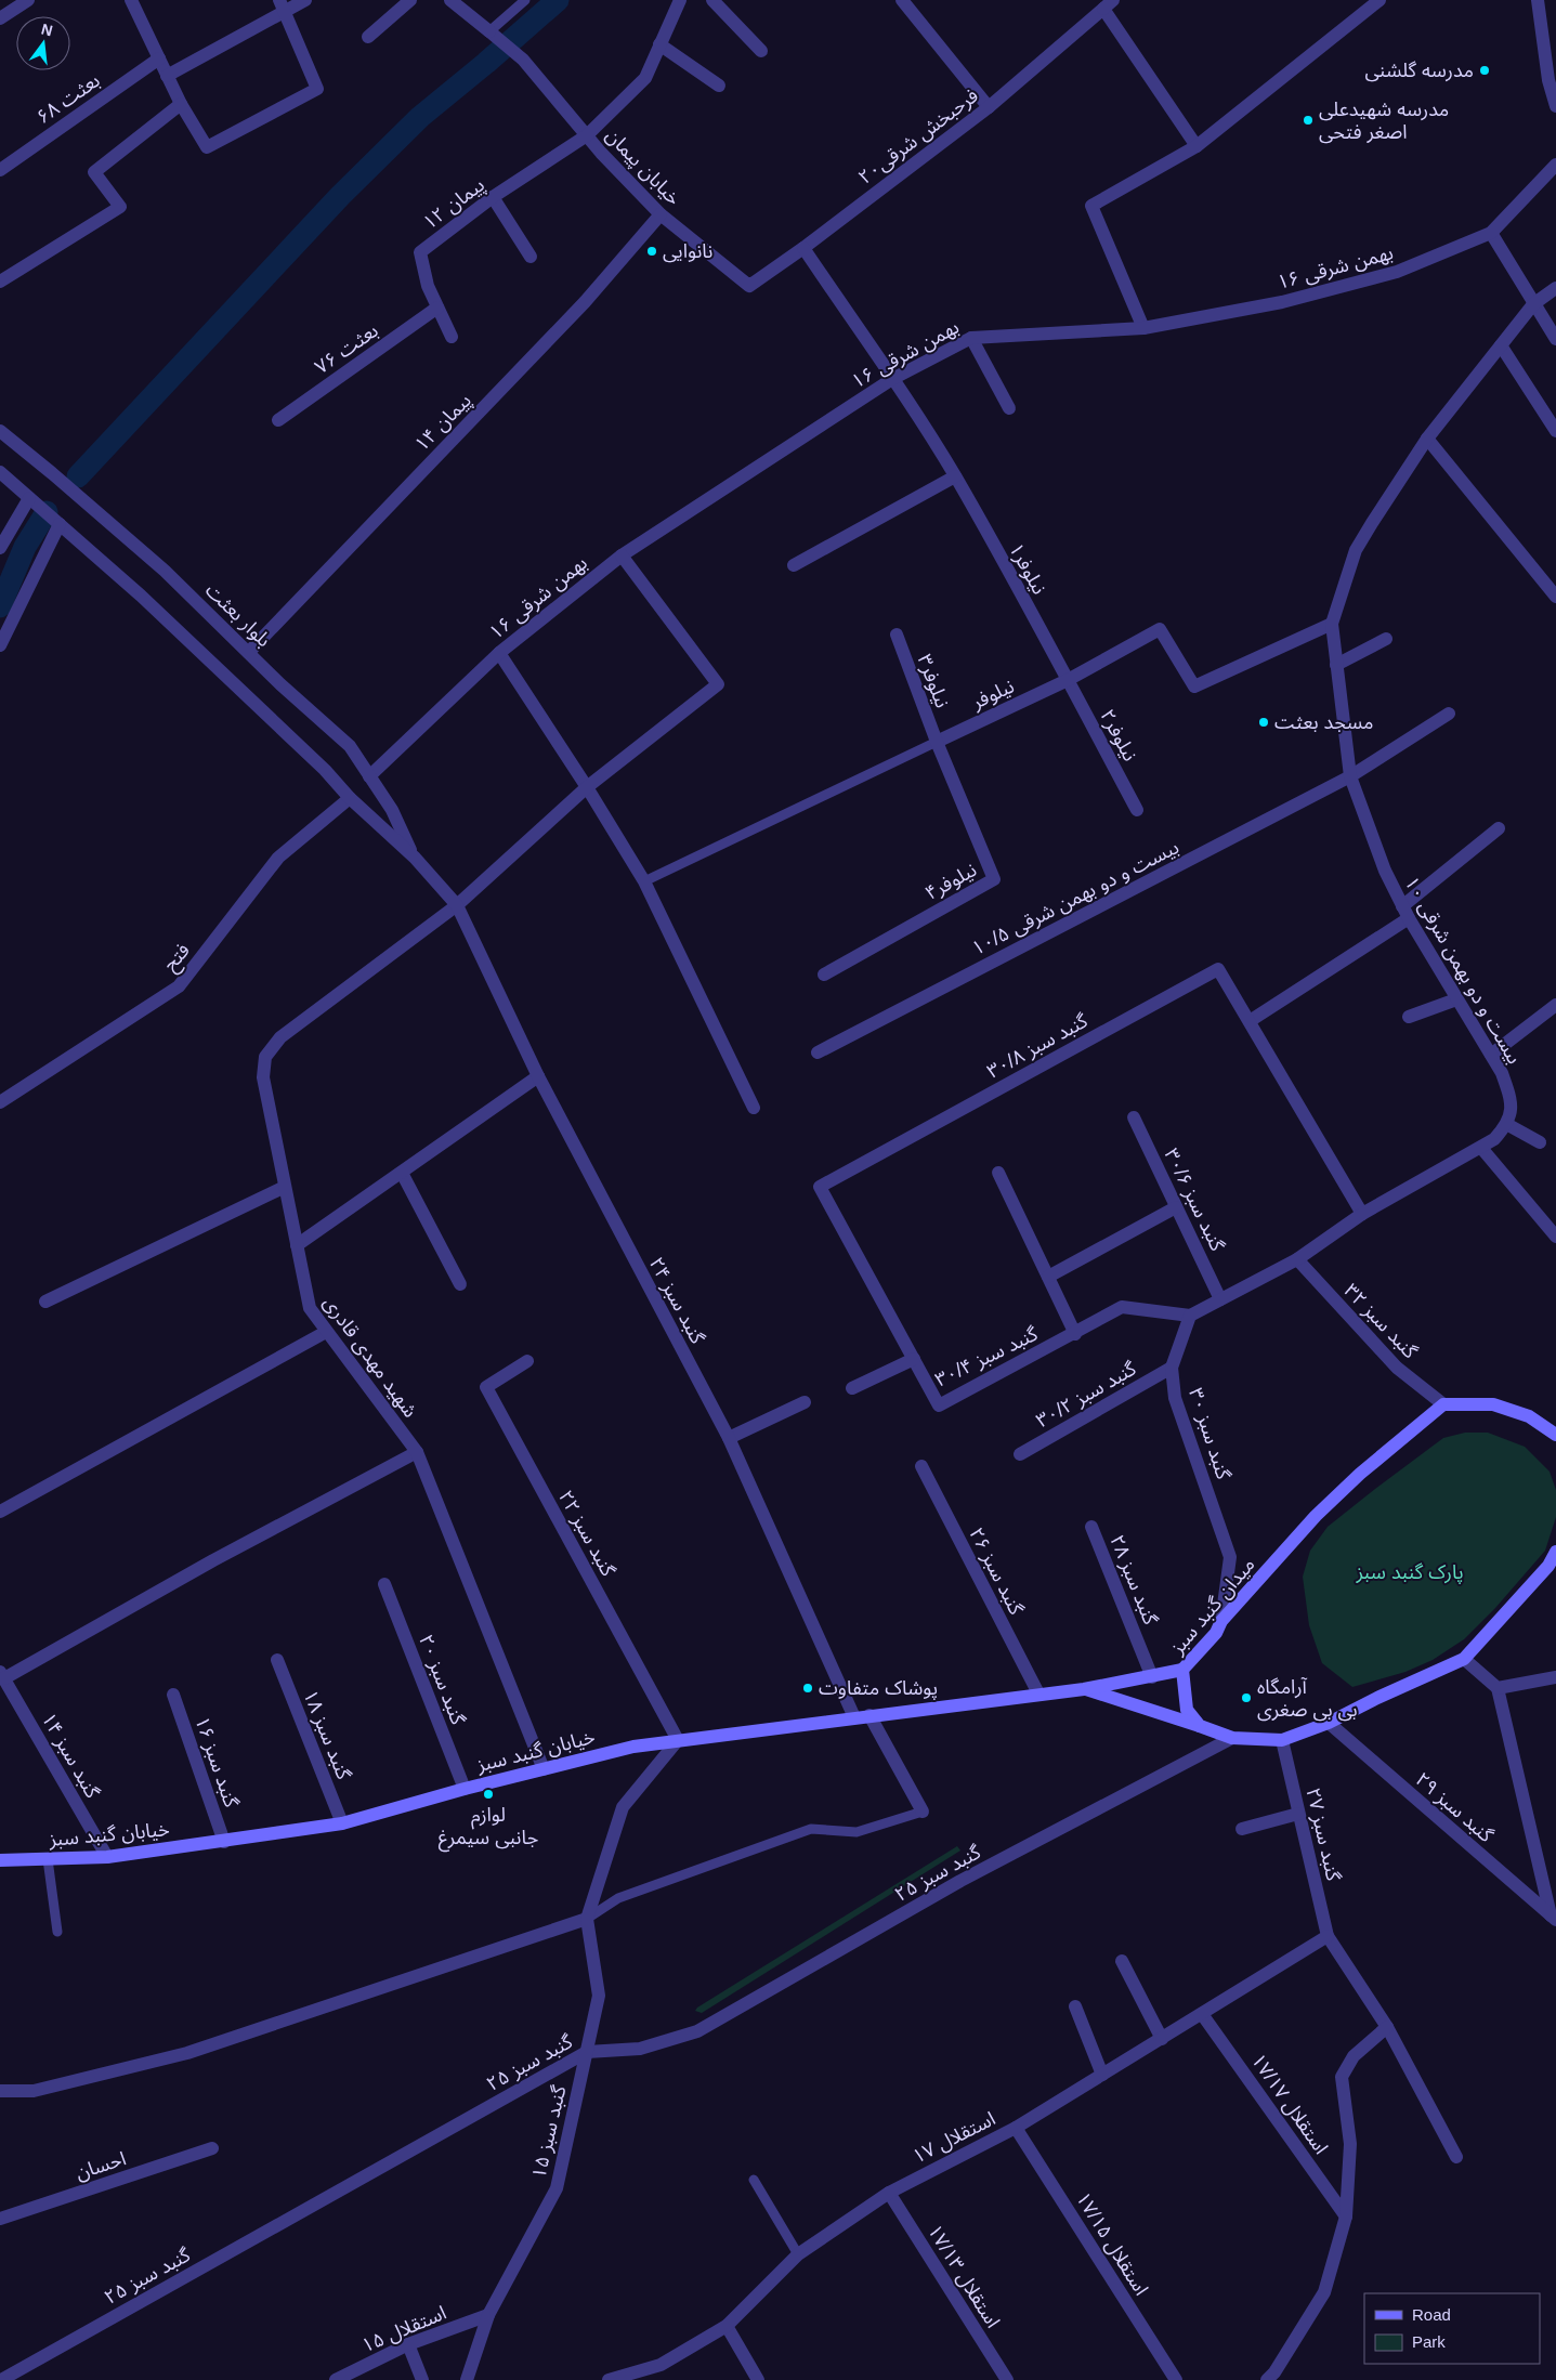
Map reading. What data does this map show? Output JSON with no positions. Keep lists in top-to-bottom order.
{
  "streets": {
    "main road": ["میدان گنبد سبز", "خیابان گنبد سبز"],
    "street": [
      "بعثت ۶۸",
      "فرحبخش شرقی۲۰",
      "خیابان پیمان",
      "پیمان ۱۲",
      "بهمن شرقی ۱۶",
      "بعثت ۷۶",
      "پیمان ۱۴",
      "نیلوفر۱",
      "بلوار بعثت",
      "نیلوفر۳",
      "نیلوفر",
      "نیلوفر۲",
      "نیلوفر۴",
      "بیست و دو بهمن شرقی ۱۰/۵",
      "فتح",
      "بیست و دو بهمن شرقی ۱۰",
      "گنبد سبز ۳۰/۸",
      "گنبد سبز ۳۰/۶",
      "گنبد سبز ۲۴",
      "گنبد سبز ۳۲",
      "شهید مهدی قادری",
      "گنبد سبز ۳۰/۴",
      "گنبد سبز ۳۰/۲",
      "گنبد سبز ۳۰",
      "گنبد سبز ۲۲",
      "گنبد سبز ۲۶",
      "گنبد سبز ۲۸",
      "گنبد سبز ۲۰",
      "گنبد سبز ۱۸",
      "گنبد سبز ۱۴",
      "گنبد سبز ۱۶",
      "گنبد سبز ۲۹",
      "گنبد سبز ۲۷",
      "گنبد سبز ۲۵",
      "استقلال ۱۷/۱۷",
      "گنبد سبز ۱۵",
      "استقلال ۱۷",
      "احسان",
      "استقلال ۱۷/۱۵",
      "استقلال ۱۷/۱۳",
      "استقلال ۱۵"
    ]
  },
  "crossings": [
    ["فرحبخش شرقی۲۰", "خیابان پیمان"],
    ["فرحبخش شرقی۲۰", "نیلوفر۱"],
    ["خیابان پیمان", "پیمان ۱۲"],
    ["خیابان پیمان", "پیمان ۱۴"],
    ["پیمان ۱۲", "بعثت ۷۶"],
    ["بهمن شرقی ۱۶", "نیلوفر۱"],
    ["بهمن شرقی ۱۶", "بلوار بعثت"],
    ["بهمن شرقی ۱۶", "شهید مهدی قادری"],
    ["پیمان ۱۴", "بلوار بعثت"],
    ["نیلوفر۱", "نیلوفر"],
    ["نیلوفر۱", "نیلوفر۲"],
    ["بلوار بعثت", "فتح"],
    ["بلوار بعثت", "گنبد سبز ۲۴"],
    ["بلوار بعثت", "شهید مهدی قادری"],
    ["نیلوفر۳", "نیلوفر"],
    ["نیلوفر۳", "نیلوفر۴"],
    ["نیلوفر", "نیلوفر۲"],
    ["نیلوفر", "نیلوفر۴"],
    ["نیلوفر", "بیست و دو بهمن شرقی ۱۰"],
    ["بیست و دو بهمن شرقی ۱۰/۵", "بیست و دو بهمن شرقی ۱۰"],
    ["گنبد سبز ۳۰/۸", "گنبد سبز ۳۰/۴"],
    ["گنبد سبز ۲۴", "شهید مهدی قادری"],
    ["گنبد سبز ۲۴", "خیابان گنبد سبز"],
    ["گنبد سبز ۳۲", "میدان گنبد سبز"],
    ["شهید مهدی قادری", "خیابان گنبد سبز"],
    ["گنبد سبز ۳۰/۴", "گنبد سبز ۳۰"],
    ["گنبد سبز ۳۰/۲", "گنبد سبز ۳۰"],
    ["گنبد سبز ۳۰", "میدان گنبد سبز"],
    ["گنبد سبز ۲۲", "خیابان گنبد سبز"],
    ["گنبد سبز ۲۲", "گنبد سبز ۱۵"],
    ["گنبد سبز ۲۶", "خیابان گنبد سبز"],
    ["گنبد سبز ۲۸", "خیابان گنبد سبز"],
    ["میدان گنبد سبز", "خیابان گنبد سبز"],
    ["گنبد سبز ۲۰", "خیابان گنبد سبز"],
    ["گنبد سبز ۱۸", "خیابان گنبد سبز"],
    ["خیابان گنبد سبز", "گنبد سبز ۱۴"],
    ["خیابان گنبد سبز", "گنبد سبز ۱۶"],
    ["خیابان گنبد سبز", "گنبد سبز ۱۵"],
    ["گنبد سبز ۲۷", "استقلال ۱۷"],
    ["گنبد سبز ۲۵", "گنبد سبز ۱۵"],
    ["استقلال ۱۷/۱۷", "استقلال ۱۷"],
    ["گنبد سبز ۱۵", "استقلال ۱۵"],
    ["استقلال ۱۷", "استقلال ۱۷/۱۵"],
    ["استقلال ۱۷", "استقلال ۱۷/۱۳"]
  ],
  "parks": ["پارک گنبد سبز"],
  "places": [
    "مدرسه گلشنی",
    "مدرسه شهیدعلی اصغر فتحی",
    "نانوایی",
    "مسجد بعثت",
    "پوشاک متفاوت",
    "آرامگاه بی بی صغری",
    "لوازم جانبی سیمرغ"
  ],
  "legend": ["Road", "Park"],
  "north": "top"
}
